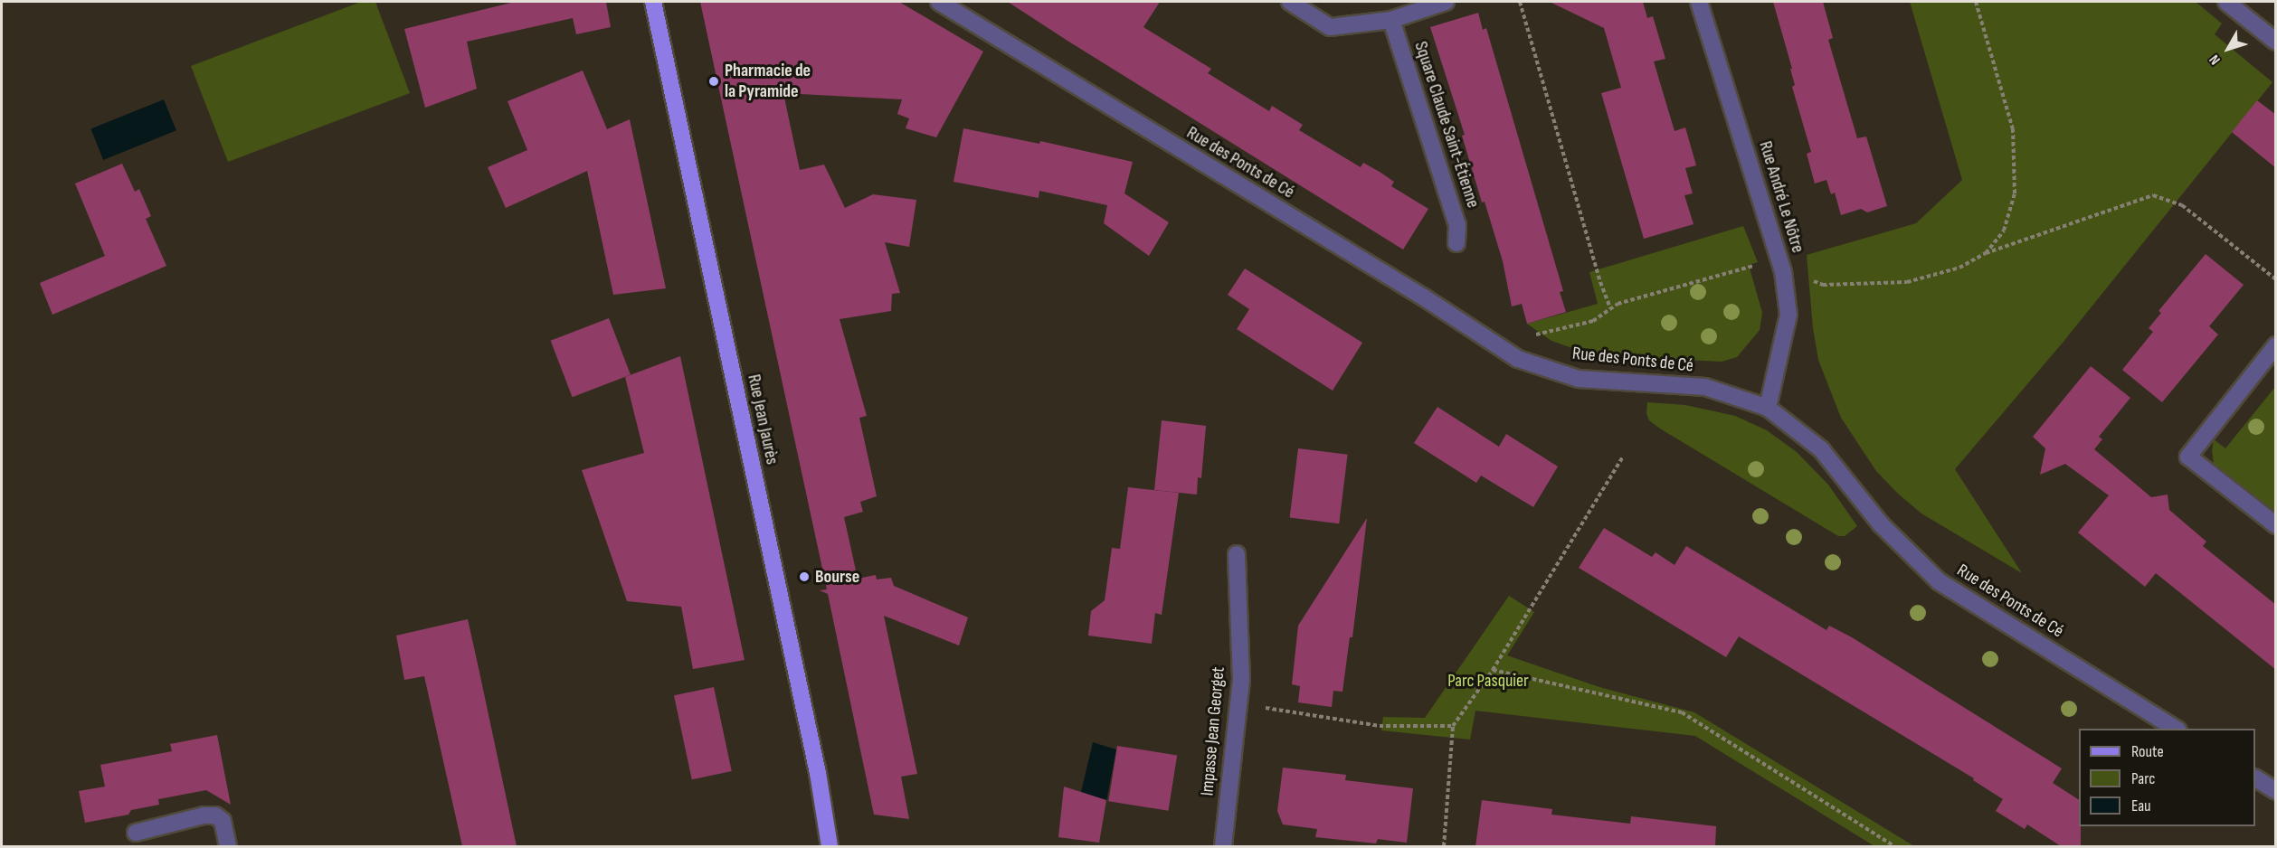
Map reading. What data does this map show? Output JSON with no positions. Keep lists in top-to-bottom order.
{
  "streets": {
    "main road": ["Rue Jean Jaurès"],
    "street": [
      "Square Claude Saint-Étienne",
      "Rue des Ponts de Cé",
      "Rue André Le Nôtre",
      "Impasse Jean Georget"
    ]
  },
  "crossings": [
    ["Rue des Ponts de Cé", "Rue André Le Nôtre"]
  ],
  "parks": ["Parc Pasquier"],
  "places": ["Pharmacie de la Pyramide", "Bourse"],
  "legend": ["Route", "Parc", "Eau"],
  "north": "bottom left"
}
